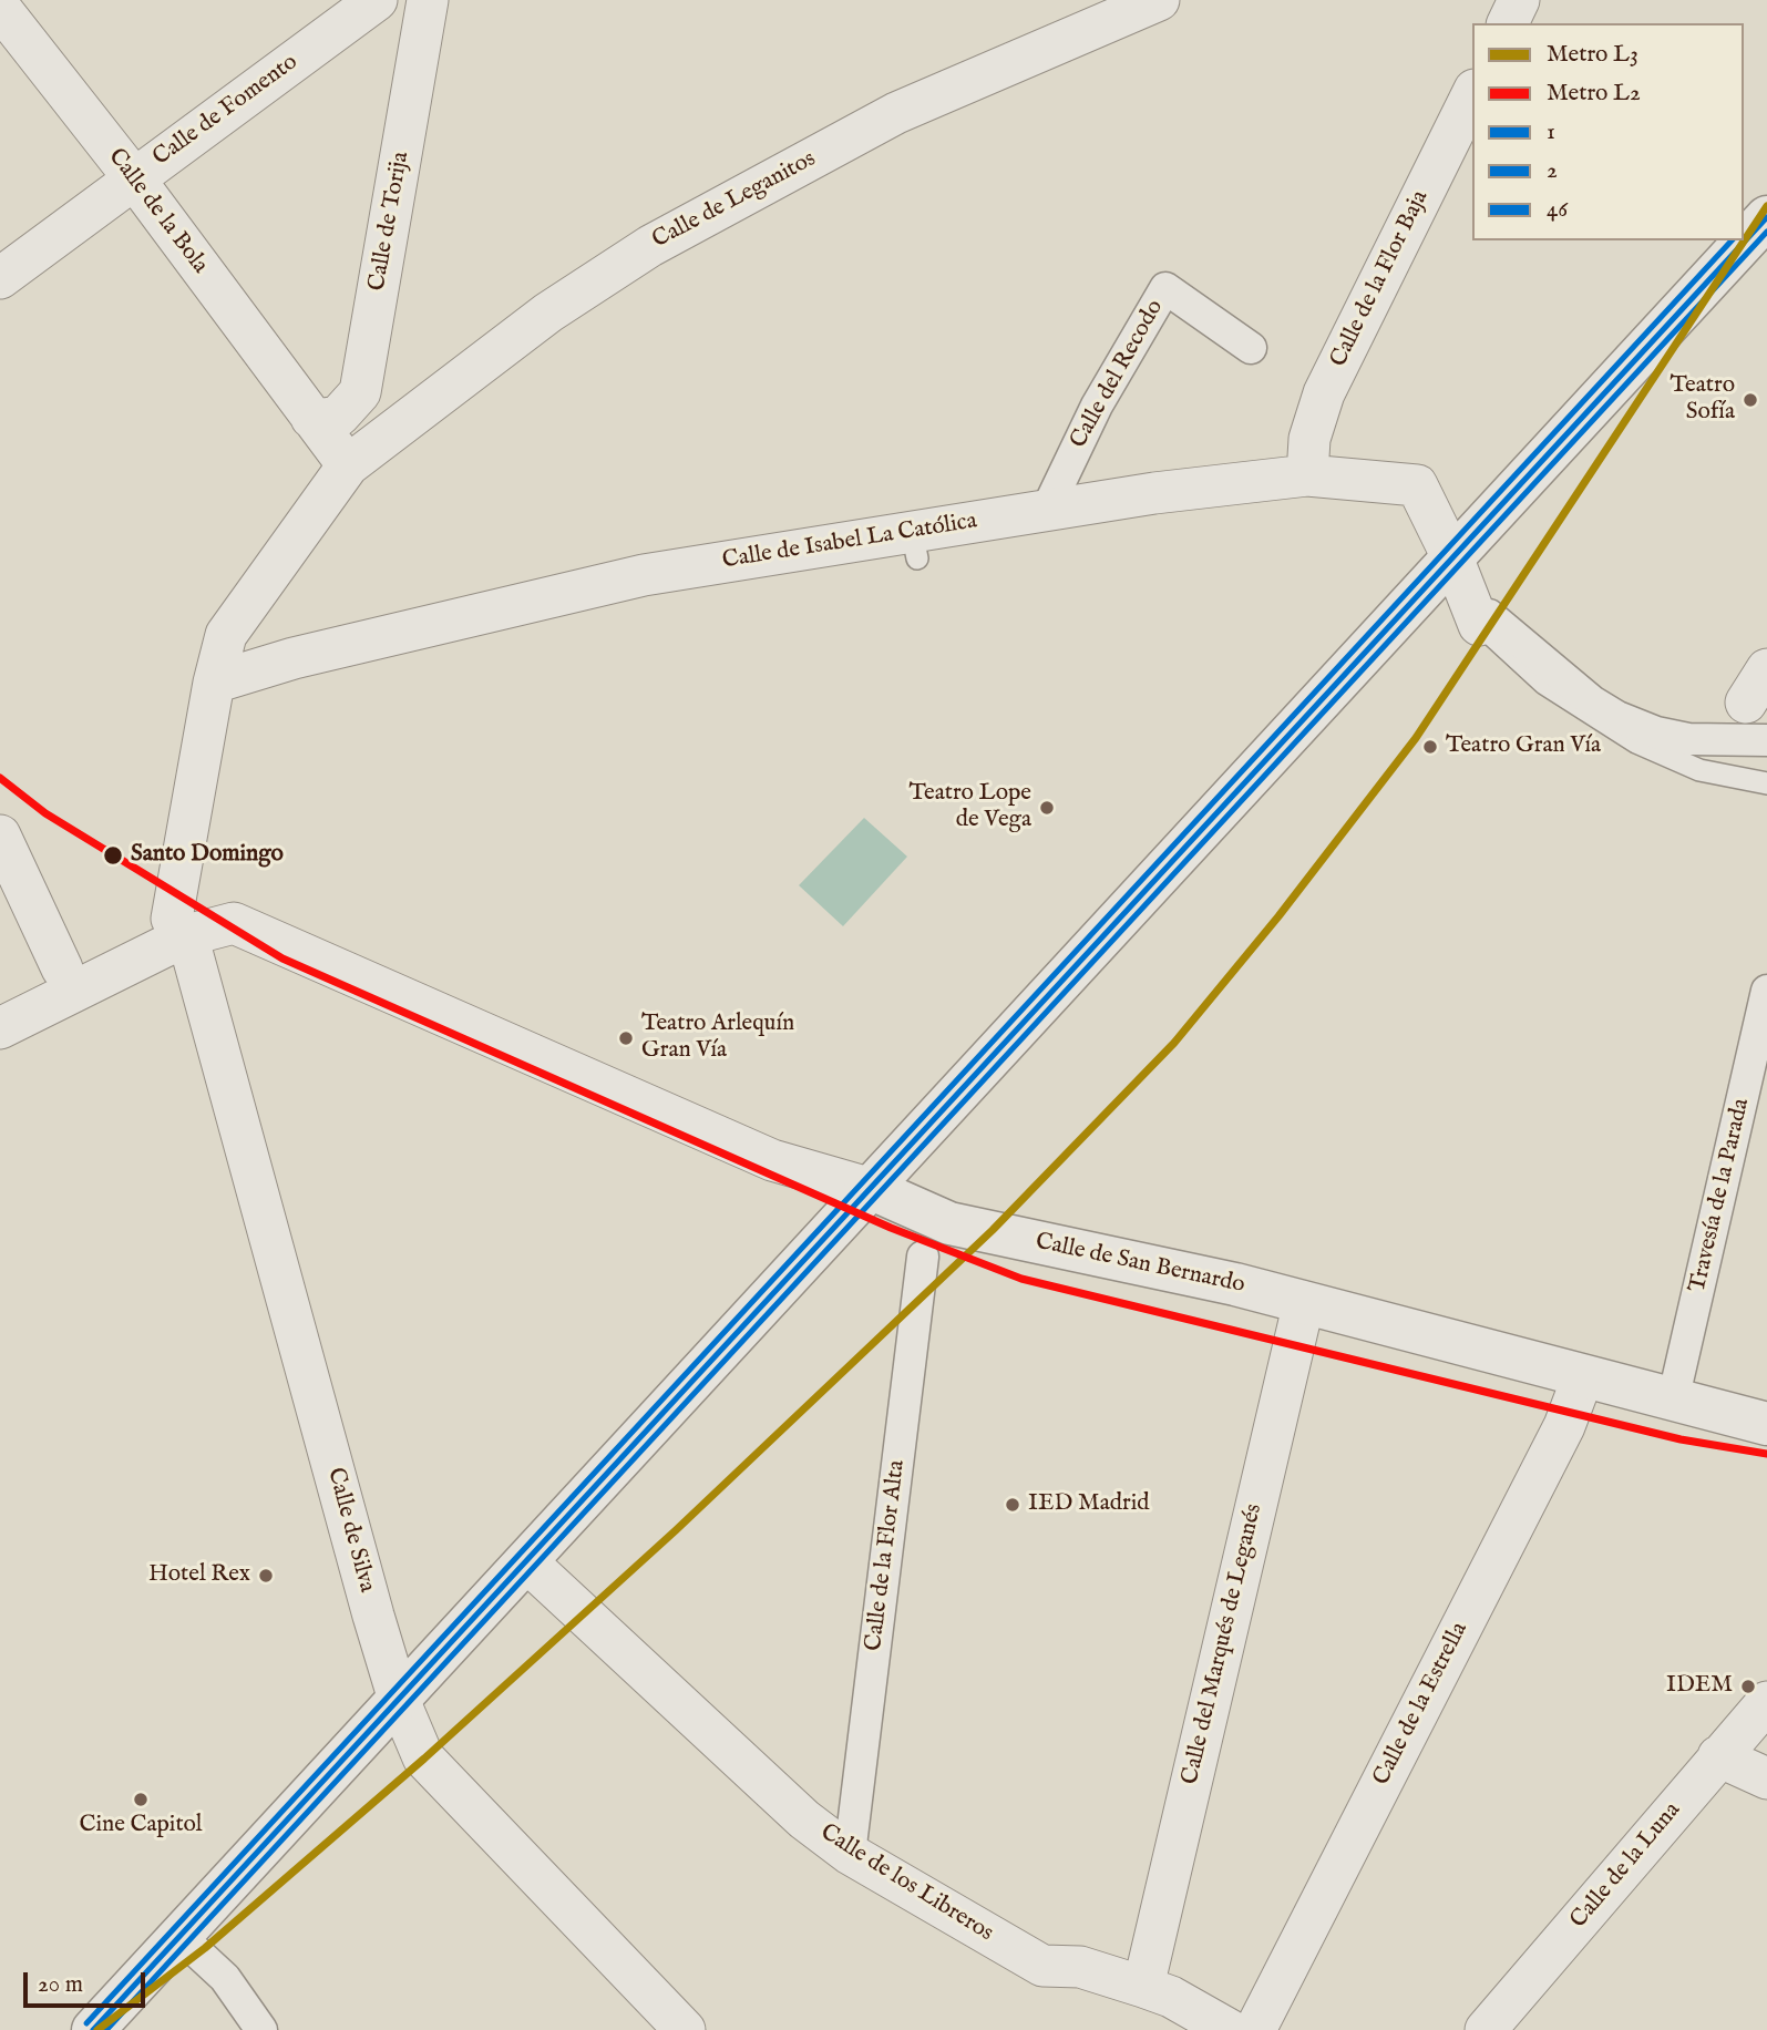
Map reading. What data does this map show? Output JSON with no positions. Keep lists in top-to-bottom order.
{
  "streets": {
    "street": [
      "Calle de Fomento",
      "Calle de Leganitos",
      "Calle de la Bola",
      "Calle de Torija",
      "Calle de la Flor Baja",
      "Calle del Recodo",
      "Calle de Isabel La Católica",
      "Travesía de la Parada",
      "Calle de San Bernardo",
      "Calle de Silva",
      "Calle de la Flor Alta",
      "Calle del Marqués de Leganés",
      "Calle de la Estrella",
      "Calle de la Luna",
      "Calle de los Libreros"
    ]
  },
  "crossings": [
    ["Calle de Fomento", "Calle de la Bola"],
    ["Calle de Leganitos", "Calle de la Bola"],
    ["Calle de Leganitos", "Calle de Isabel La Católica"],
    ["Calle de Leganitos", "Calle de San Bernardo"],
    ["Calle de Leganitos", "Calle de Silva"],
    ["Calle de la Flor Baja", "Calle de Isabel La Católica"],
    ["Calle del Recodo", "Calle de Isabel La Católica"],
    ["Travesía de la Parada", "Calle de San Bernardo"],
    ["Calle de San Bernardo", "Calle de Silva"],
    ["Calle de San Bernardo", "Calle del Marqués de Leganés"],
    ["Calle de San Bernardo", "Calle de la Estrella"],
    ["Calle de la Flor Alta", "Calle de los Libreros"],
    ["Calle del Marqués de Leganés", "Calle de los Libreros"]
  ],
  "places": [
    "Teatro Sofía",
    "Teatro Gran Vía",
    "Teatro Lope de Vega",
    "Santo Domingo",
    "Teatro Arlequín Gran Vía",
    "IED Madrid",
    "Hotel Rex",
    "IDEM",
    "Cine Capitol"
  ],
  "lines": [
    "metro line L3",
    "transit line 1",
    "transit line 2",
    "transit line 46",
    "metro line L2"
  ],
  "legend": [
    "Metro L3",
    "Metro L2",
    "1",
    "2",
    "46"
  ],
  "scale_bar": "20 m"
}
